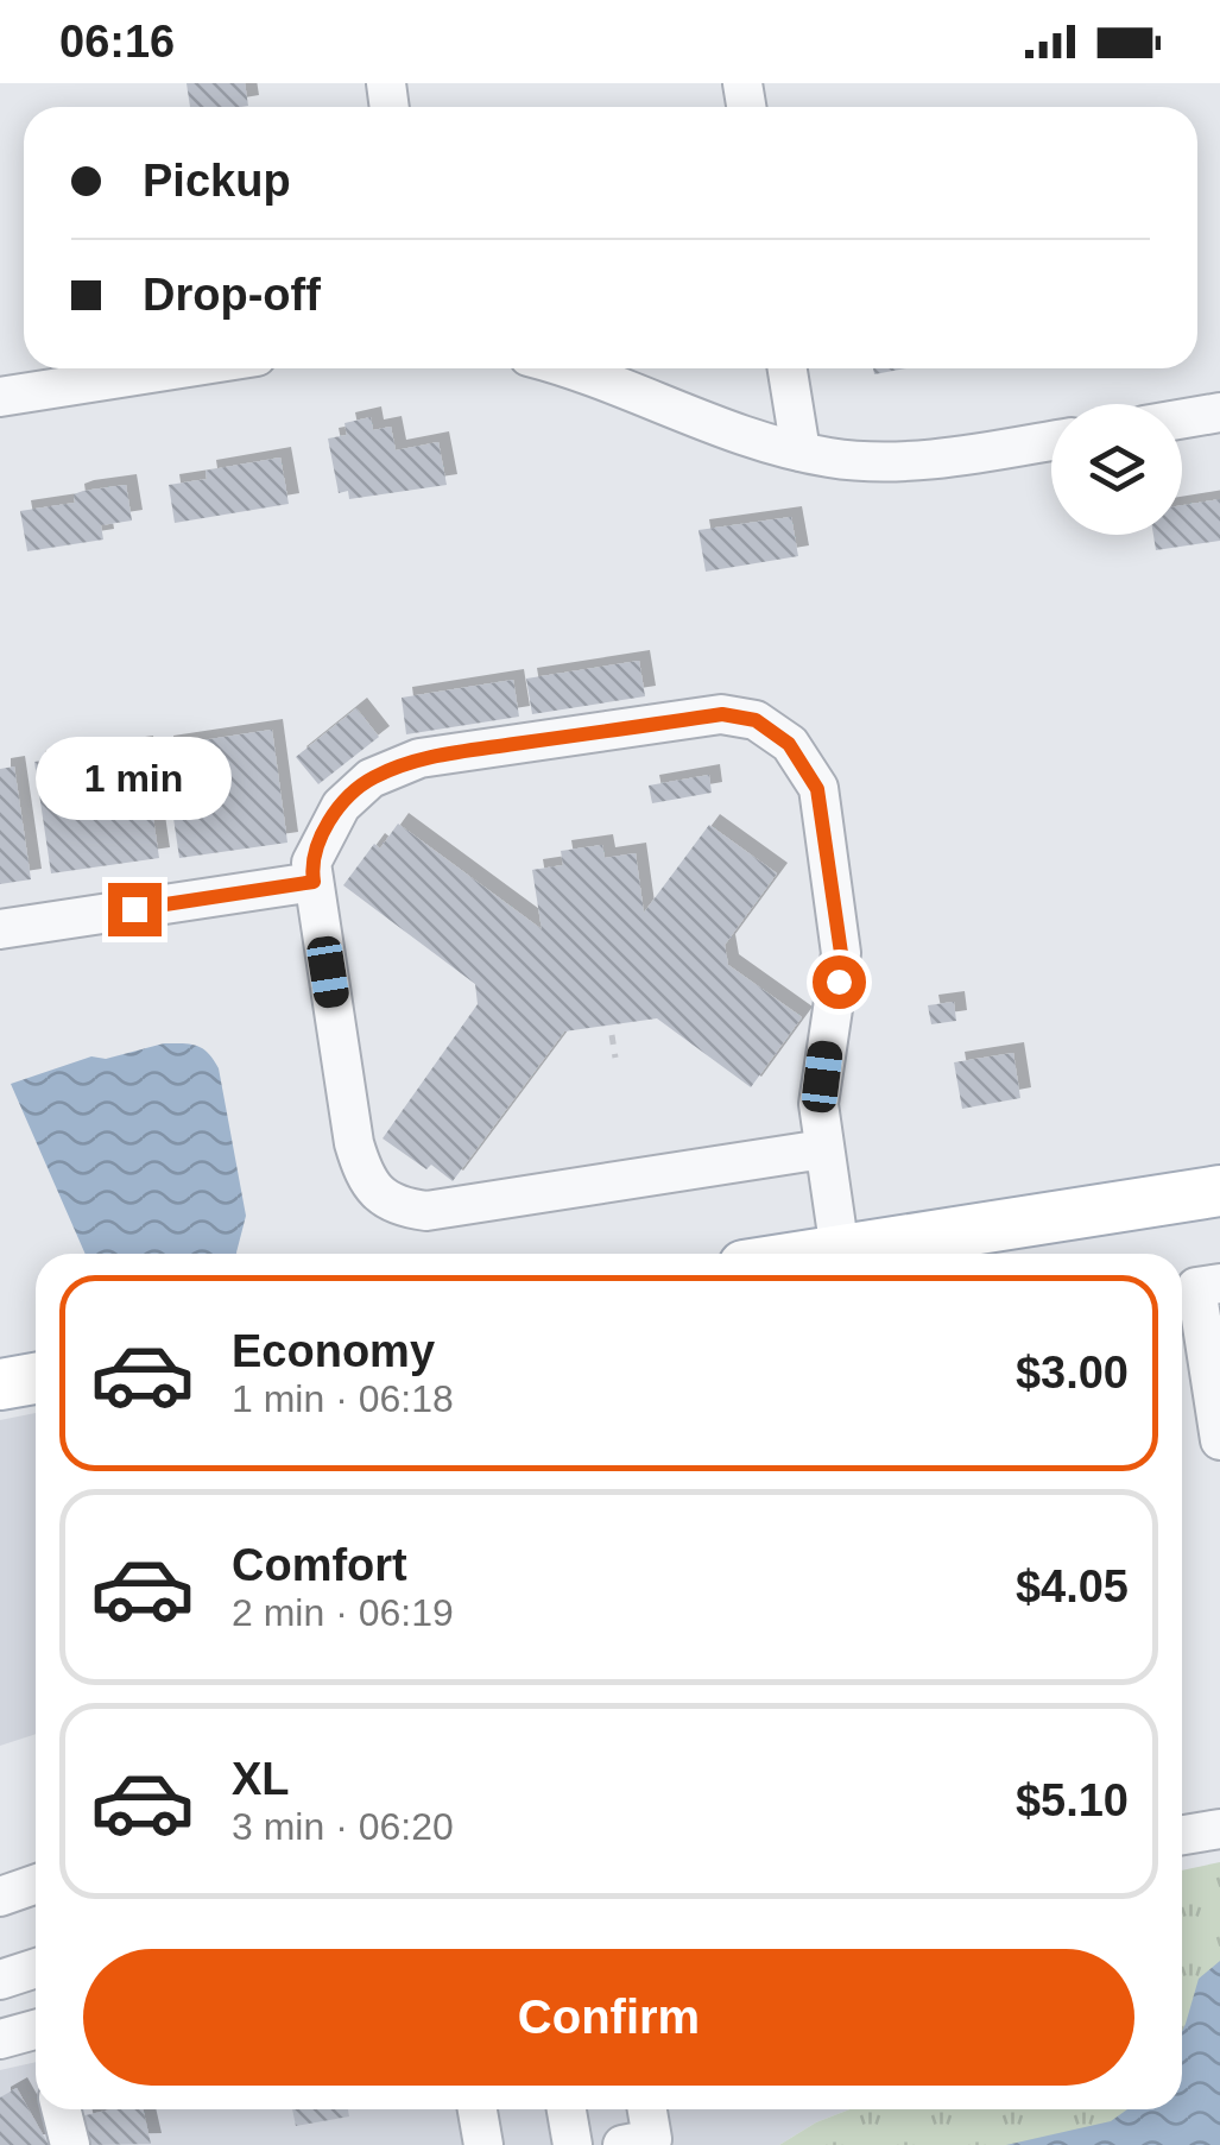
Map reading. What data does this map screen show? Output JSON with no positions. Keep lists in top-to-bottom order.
{
  "page": {
    "status": "06:16",
    "banner": ["Pickup", "Drop-off"],
    "bubble": "1 min",
    "list": [
      {
        "name": "Economy",
        "note": "1 min · 06:18",
        "value": "$3.00"
      },
      {
        "name": "Comfort",
        "note": "2 min · 06:19",
        "value": "$4.05"
      },
      {
        "name": "XL",
        "note": "3 min · 06:20",
        "value": "$5.10"
      }
    ],
    "buttons": "Confirm"
  }
}
